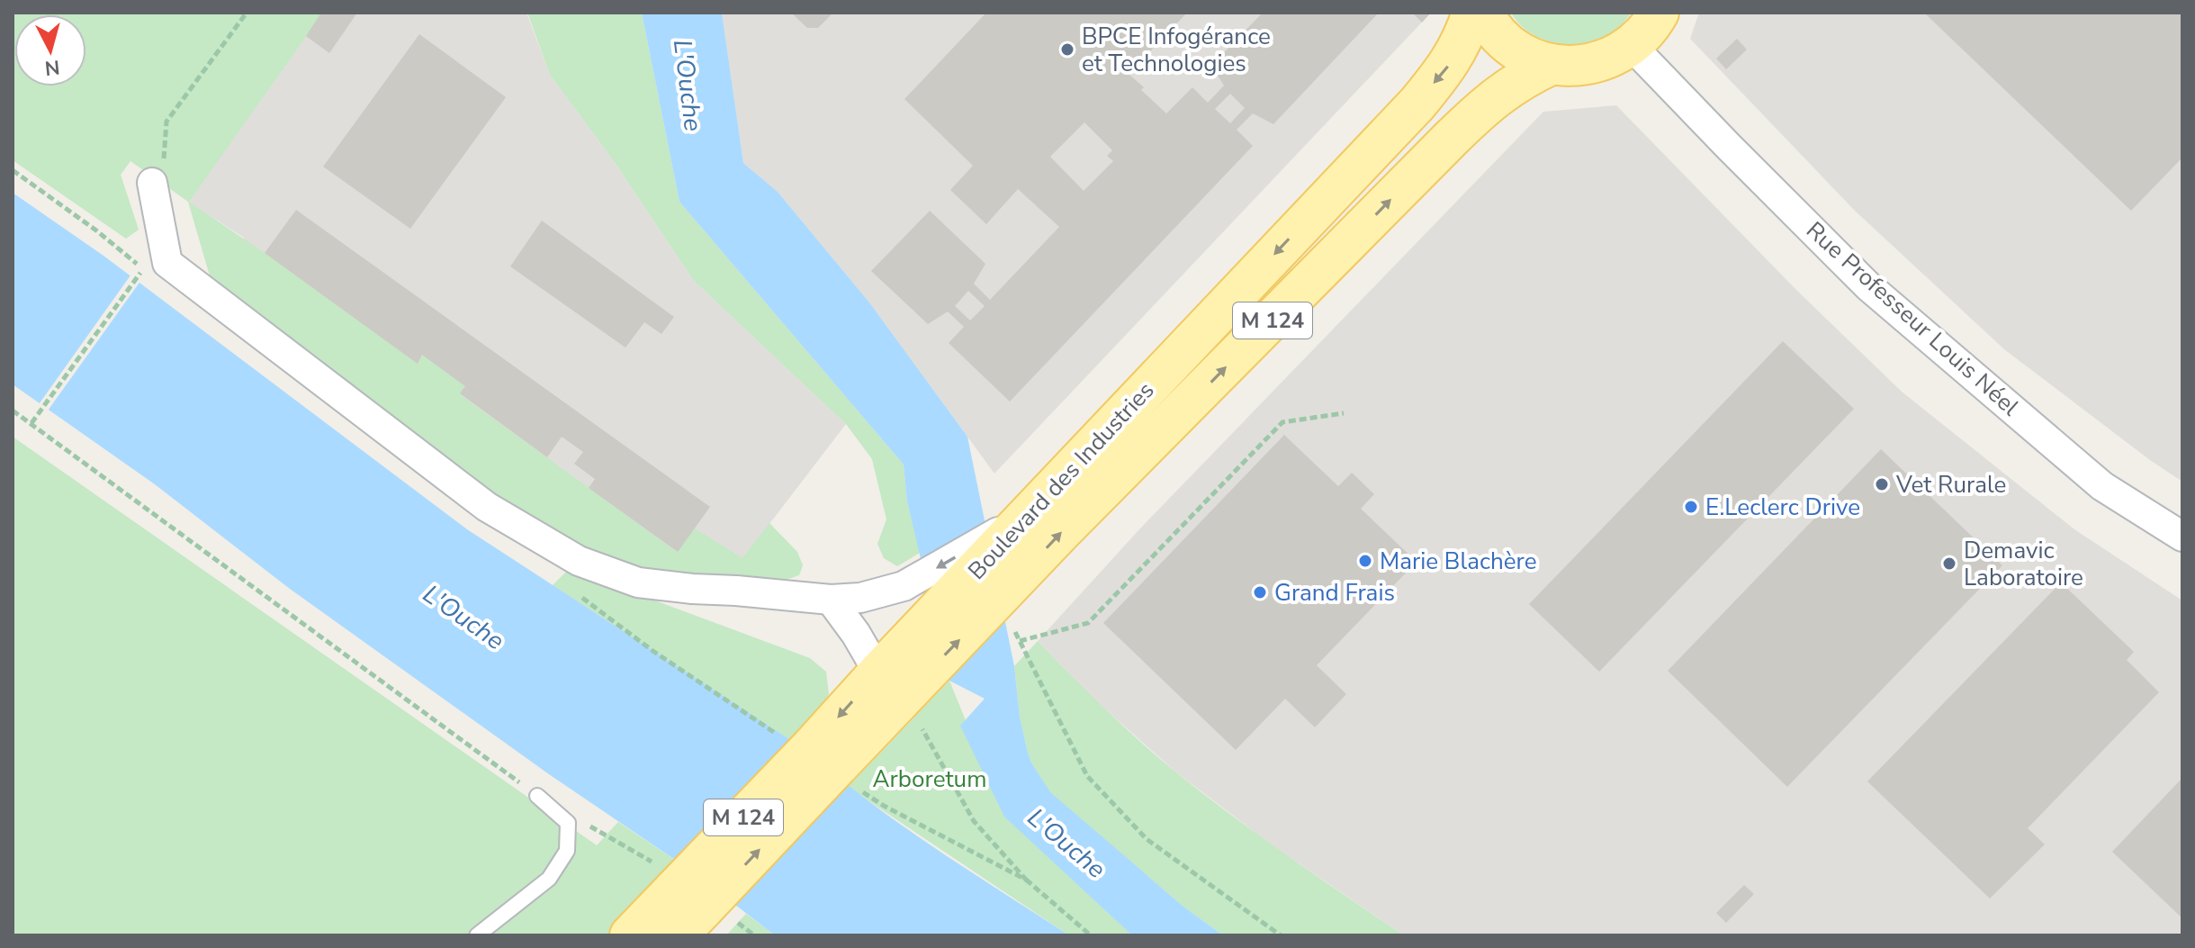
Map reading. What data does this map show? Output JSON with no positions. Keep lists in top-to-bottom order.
{
  "streets": {
    "main road": ["M 124", "Boulevard des Industries"],
    "street": ["Rue Professeur Louis Néel"]
  },
  "water": ["L'Ouche"],
  "parks": ["Arboretum"],
  "places": [
    "BPCE Infogérance et Technologies",
    "Vet Rurale",
    "E.Leclerc Drive",
    "Marie Blachère",
    "Demavic Laboratoire",
    "Grand Frais"
  ],
  "north": "bottom"
}
